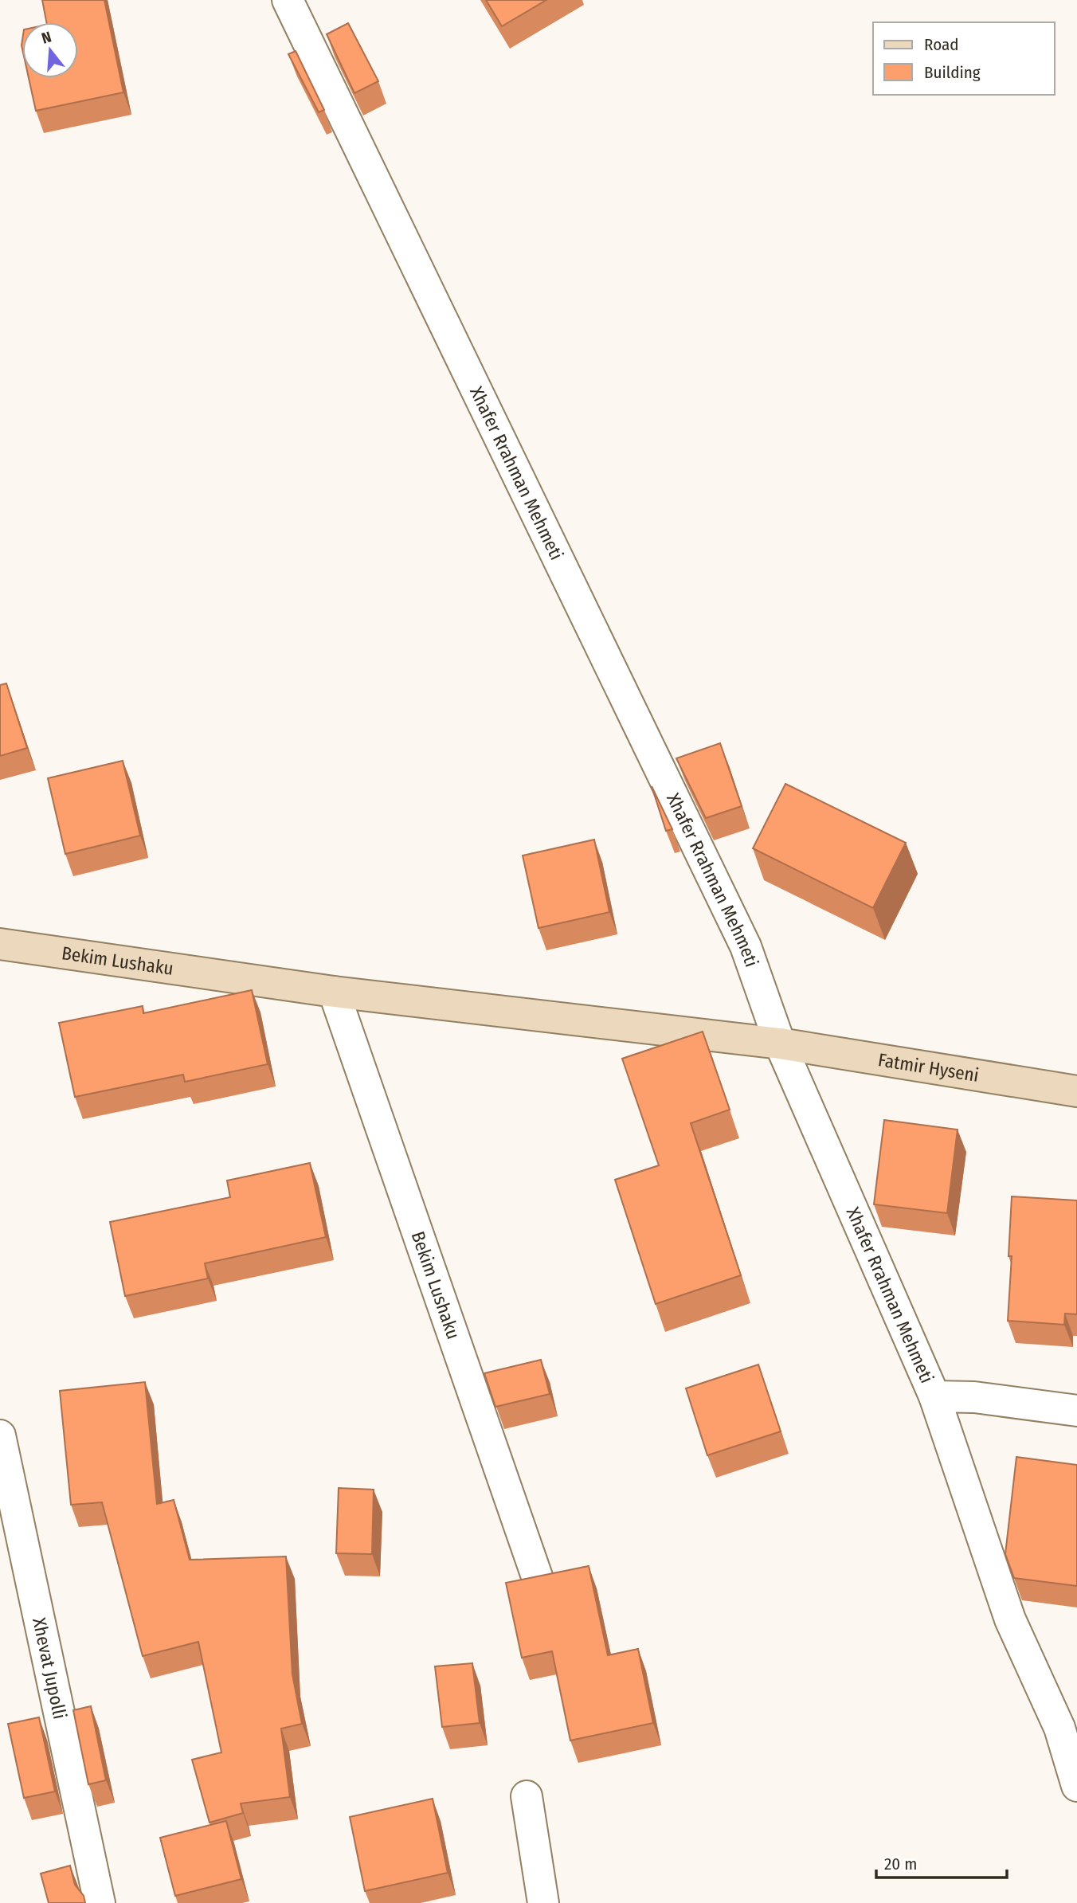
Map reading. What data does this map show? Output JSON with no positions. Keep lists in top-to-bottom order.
{
  "streets": {
    "street": [
      "Xhafer Rrahman Mehmeti",
      "Bekim Lushaku",
      "Fatmir Hyseni",
      "Xhevat Jupolli"
    ]
  },
  "crossings": [
    ["Xhafer Rrahman Mehmeti", "Bekim Lushaku"],
    ["Xhafer Rrahman Mehmeti", "Fatmir Hyseni"],
    ["Bekim Lushaku", "Fatmir Hyseni"]
  ],
  "legend": ["Road", "Building"],
  "scale_bar": "20 m",
  "north": "top"
}
